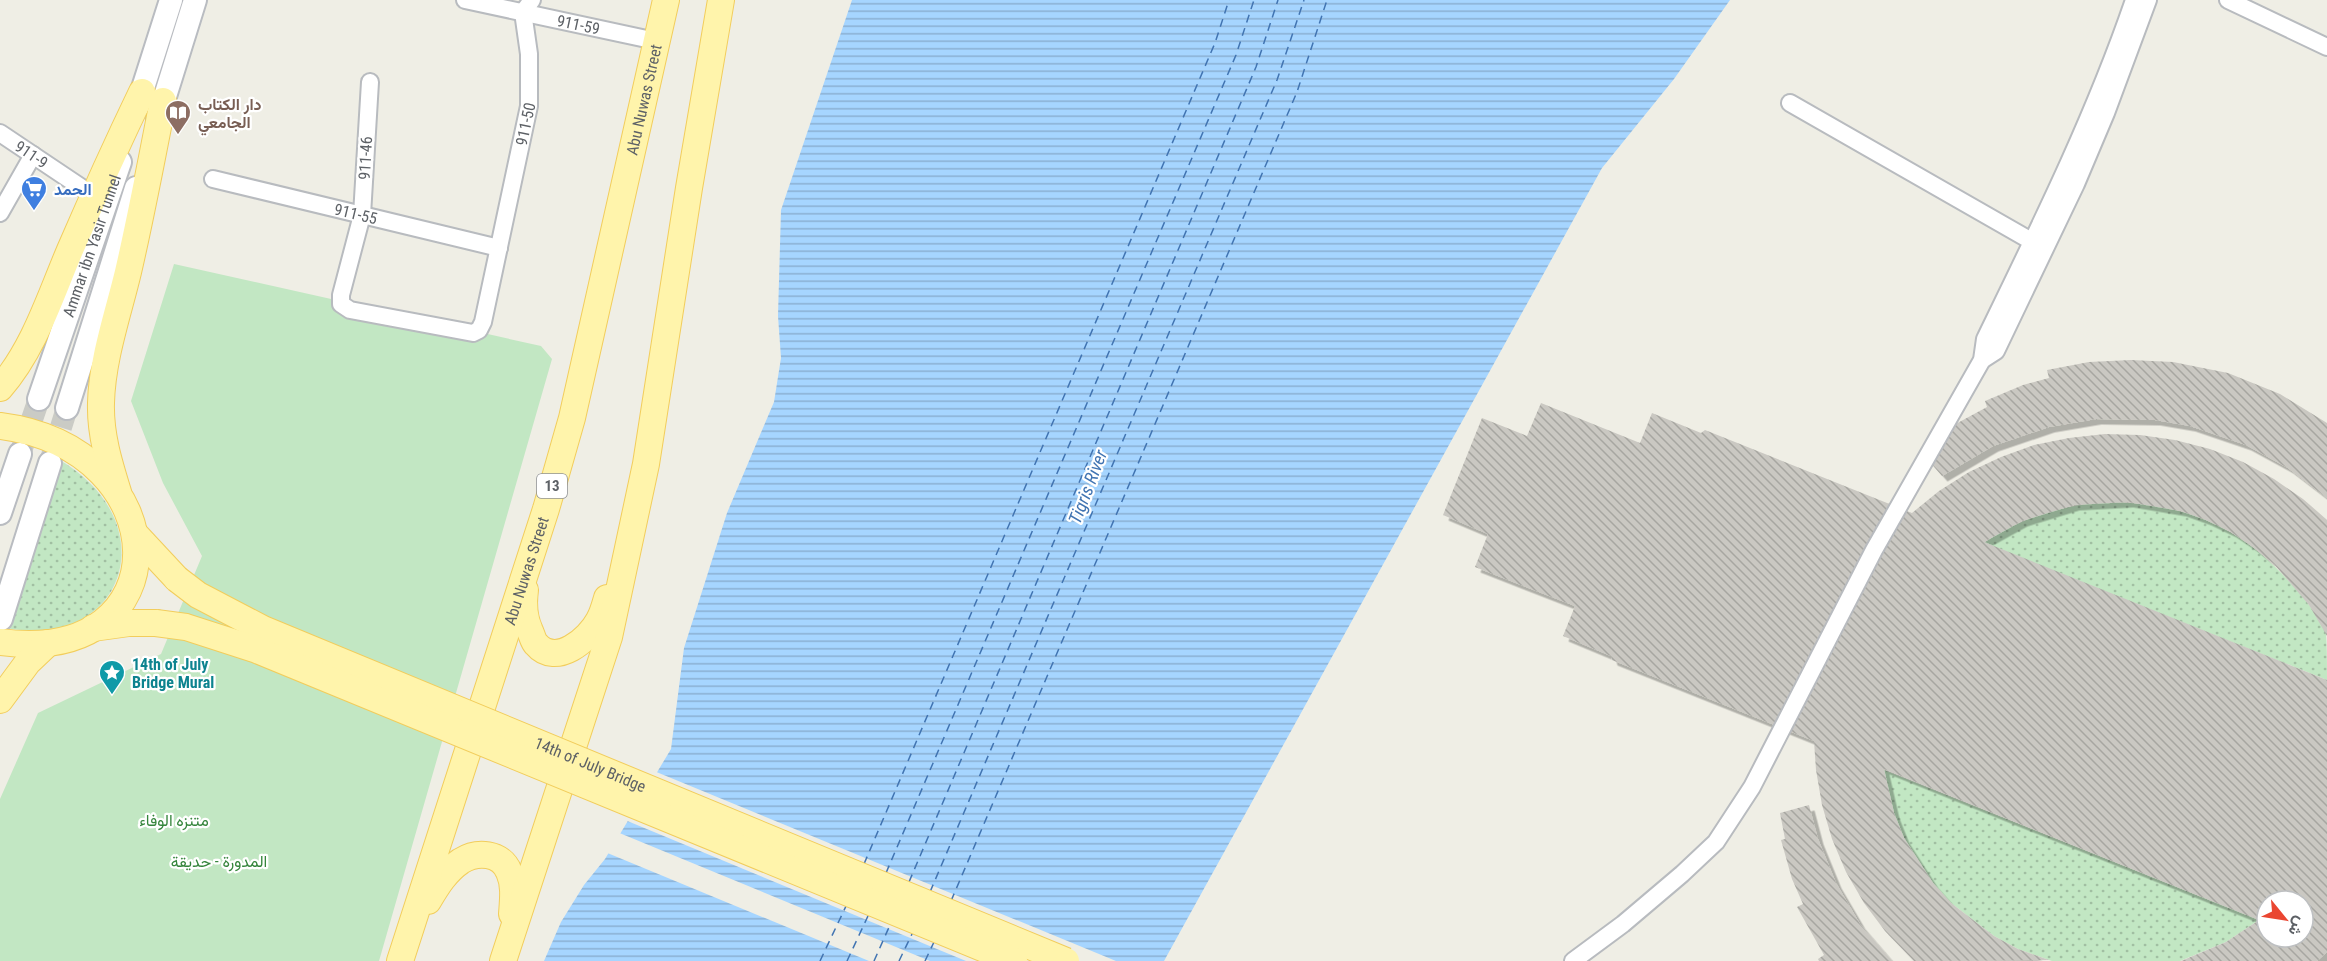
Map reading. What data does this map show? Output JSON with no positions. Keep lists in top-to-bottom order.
{
  "streets": {
    "main road": [
      "Abu Nuwas Street",
      "Ammar ibn Yasir Tunnel",
      "13",
      "14th of July Bridge"
    ],
    "street": [
      "911-59",
      "911-50",
      "911-9",
      "911-46",
      "911-55"
    ]
  },
  "crossings": [
    ["911-59", "Abu Nuwas Street"],
    ["911-59", "911-50"],
    ["911-50", "911-46"],
    ["911-50", "911-55"],
    ["911-46", "911-55"]
  ],
  "water": ["Tigris River"],
  "parks": ["متنزه الوفاء", "المدورة - حديقة"],
  "places": {
    "library": ["دار الكتاب الجامعي"],
    "supermarket": ["الحمد"],
    "place": ["14th of July Bridge Mural"]
  },
  "north": "bottom right"
}
